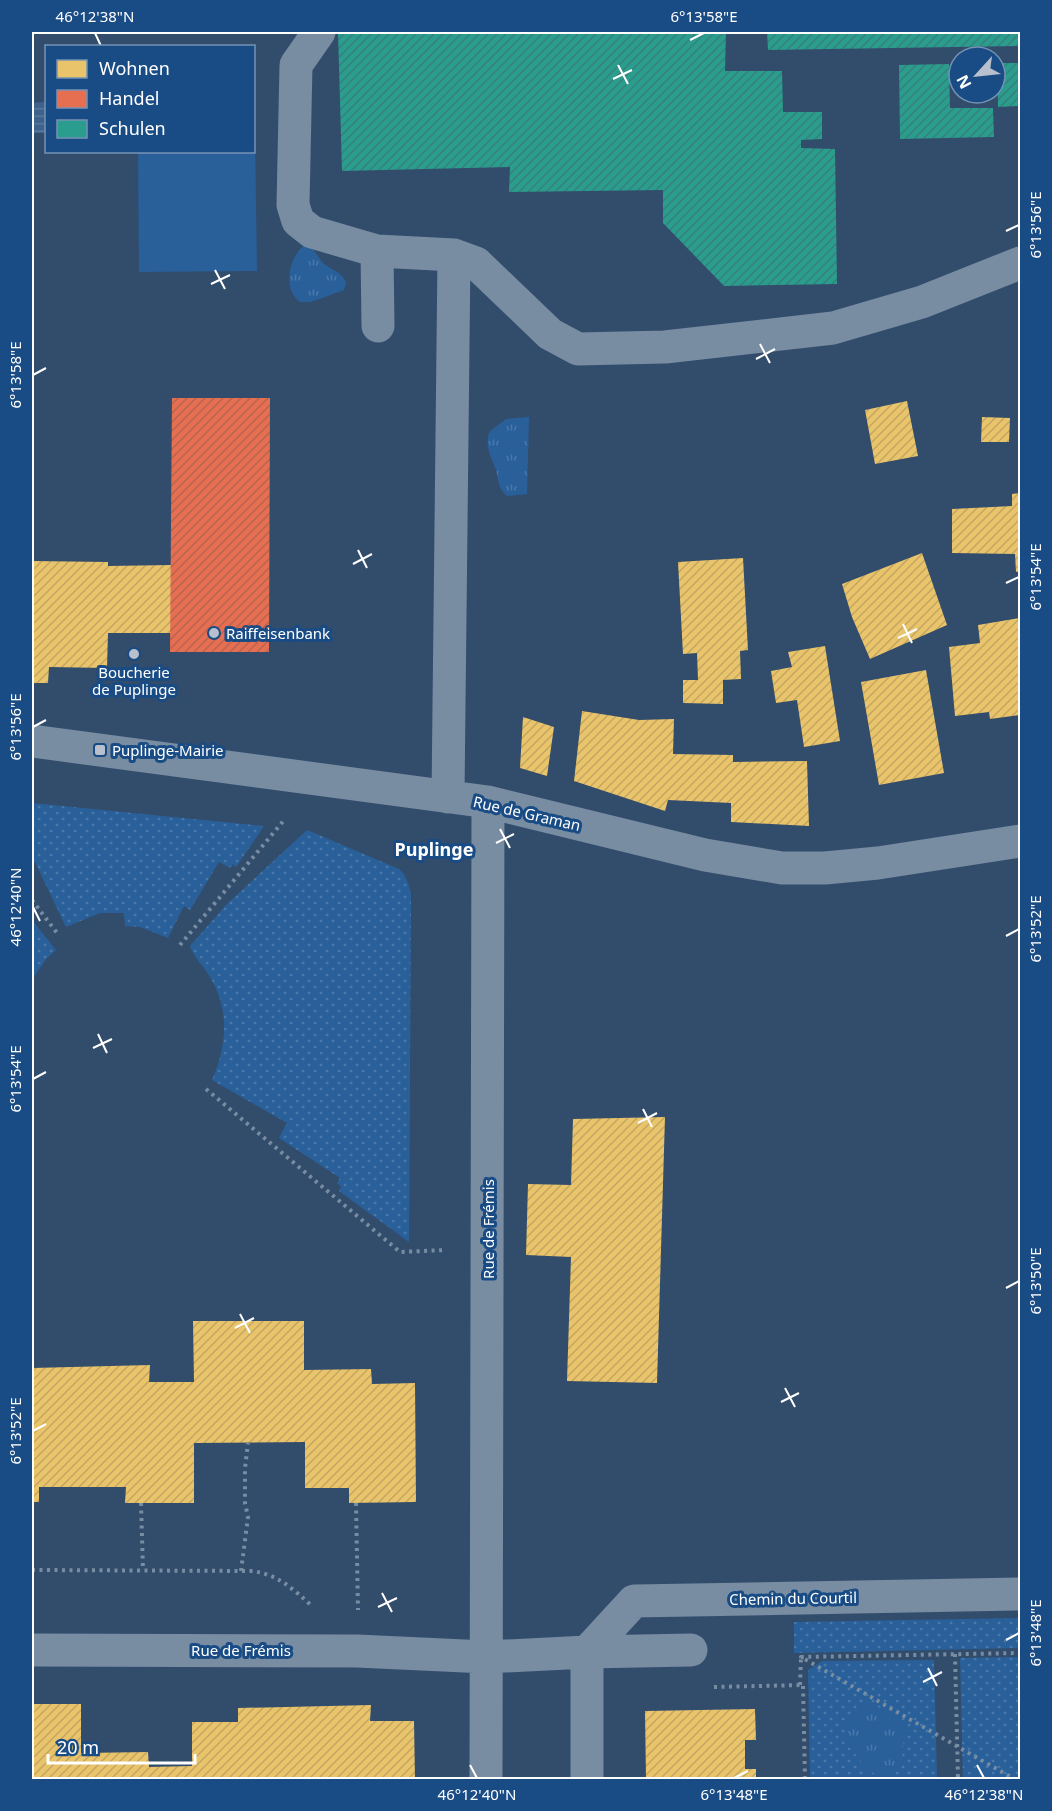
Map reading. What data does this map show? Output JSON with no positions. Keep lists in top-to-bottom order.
{
  "streets": {
    "street": ["Rue de Graman", "Rue de Frémis", "Chemin du Courtil"]
  },
  "crossings": [
    ["Rue de Graman", "Rue de Frémis"],
    ["Rue de Frémis", "Chemin du Courtil"]
  ],
  "districts": ["Puplinge"],
  "places": {
    "other": ["Raiffeisenbank", "Boucherie de Puplinge"],
    "transit": ["Puplinge-Mairie"]
  },
  "legend": ["Wohnen", "Handel", "Schulen"],
  "scale_bar": "20 m",
  "north": "bottom left",
  "coordinates": [
    "46°12'38\"N",
    "6°13'58\"E",
    "6°13'56\"E",
    "6°13'54\"E",
    "46°12'40\"N",
    "6°13'52\"E",
    "6°13'50\"E",
    "6°13'48\"E"
  ]
}
